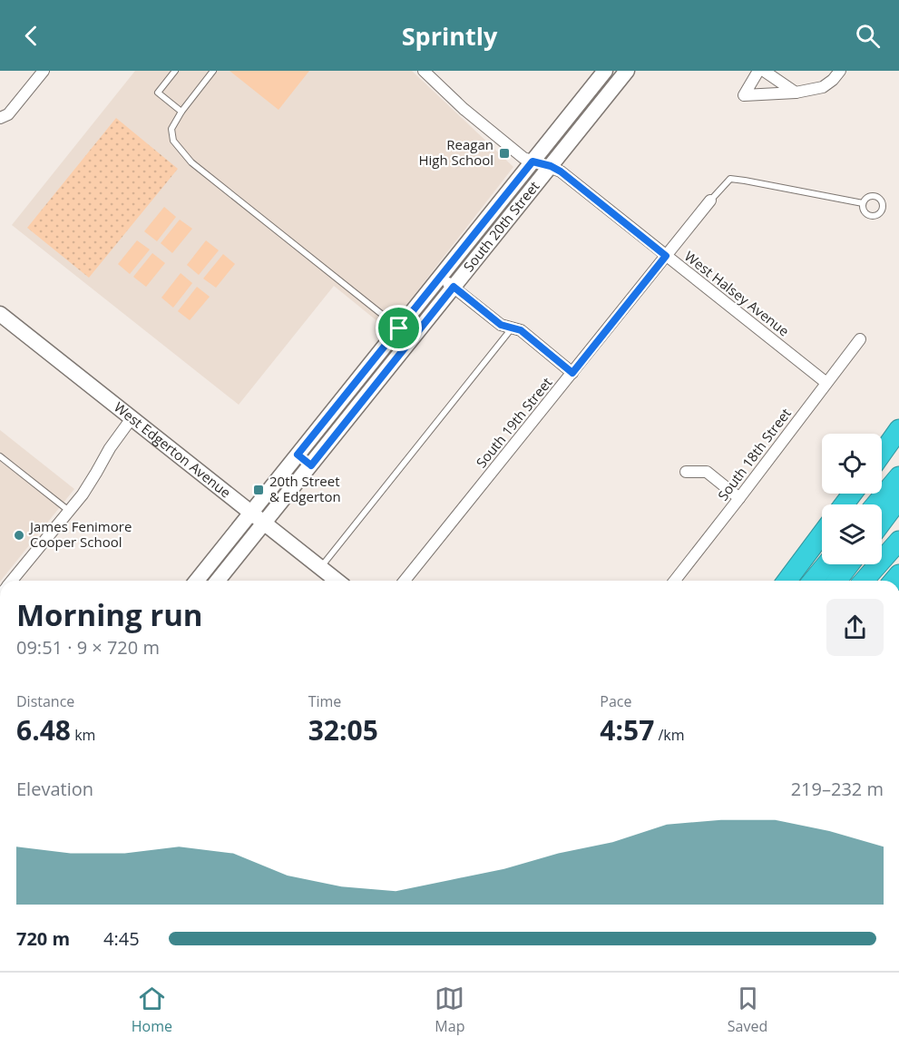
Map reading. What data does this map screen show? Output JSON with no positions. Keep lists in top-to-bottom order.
{
  "streets": {
    "street": [
      "South 20th Street",
      "West Halsey Avenue",
      "South 19th Street",
      "West Edgerton Avenue",
      "South 18th Street"
    ]
  },
  "crossings": [
    ["South 20th Street", "West Halsey Avenue"],
    ["South 20th Street", "West Edgerton Avenue"],
    ["West Halsey Avenue", "South 19th Street"],
    ["West Halsey Avenue", "South 18th Street"]
  ],
  "places": {
    "transit": ["Reagan High School", "20th Street & Edgerton"],
    "other": ["James Fenimore Cooper School"]
  },
  "page": {
    "header": "Sprintly",
    "heading": ["Morning run", "09:51 · 9 × 720 m"],
    "stats": [
      ["Distance", "6.48 km"],
      ["Time", "32:05"],
      ["Pace", "4:57 /km"]
    ],
    "chart": ["Elevation", "219–232 m"],
    "list": [
      {
        "name": "720 m",
        "note": "4:45"
      }
    ],
    "tabs": ["Home", "Map", "Saved"]
  }
}
